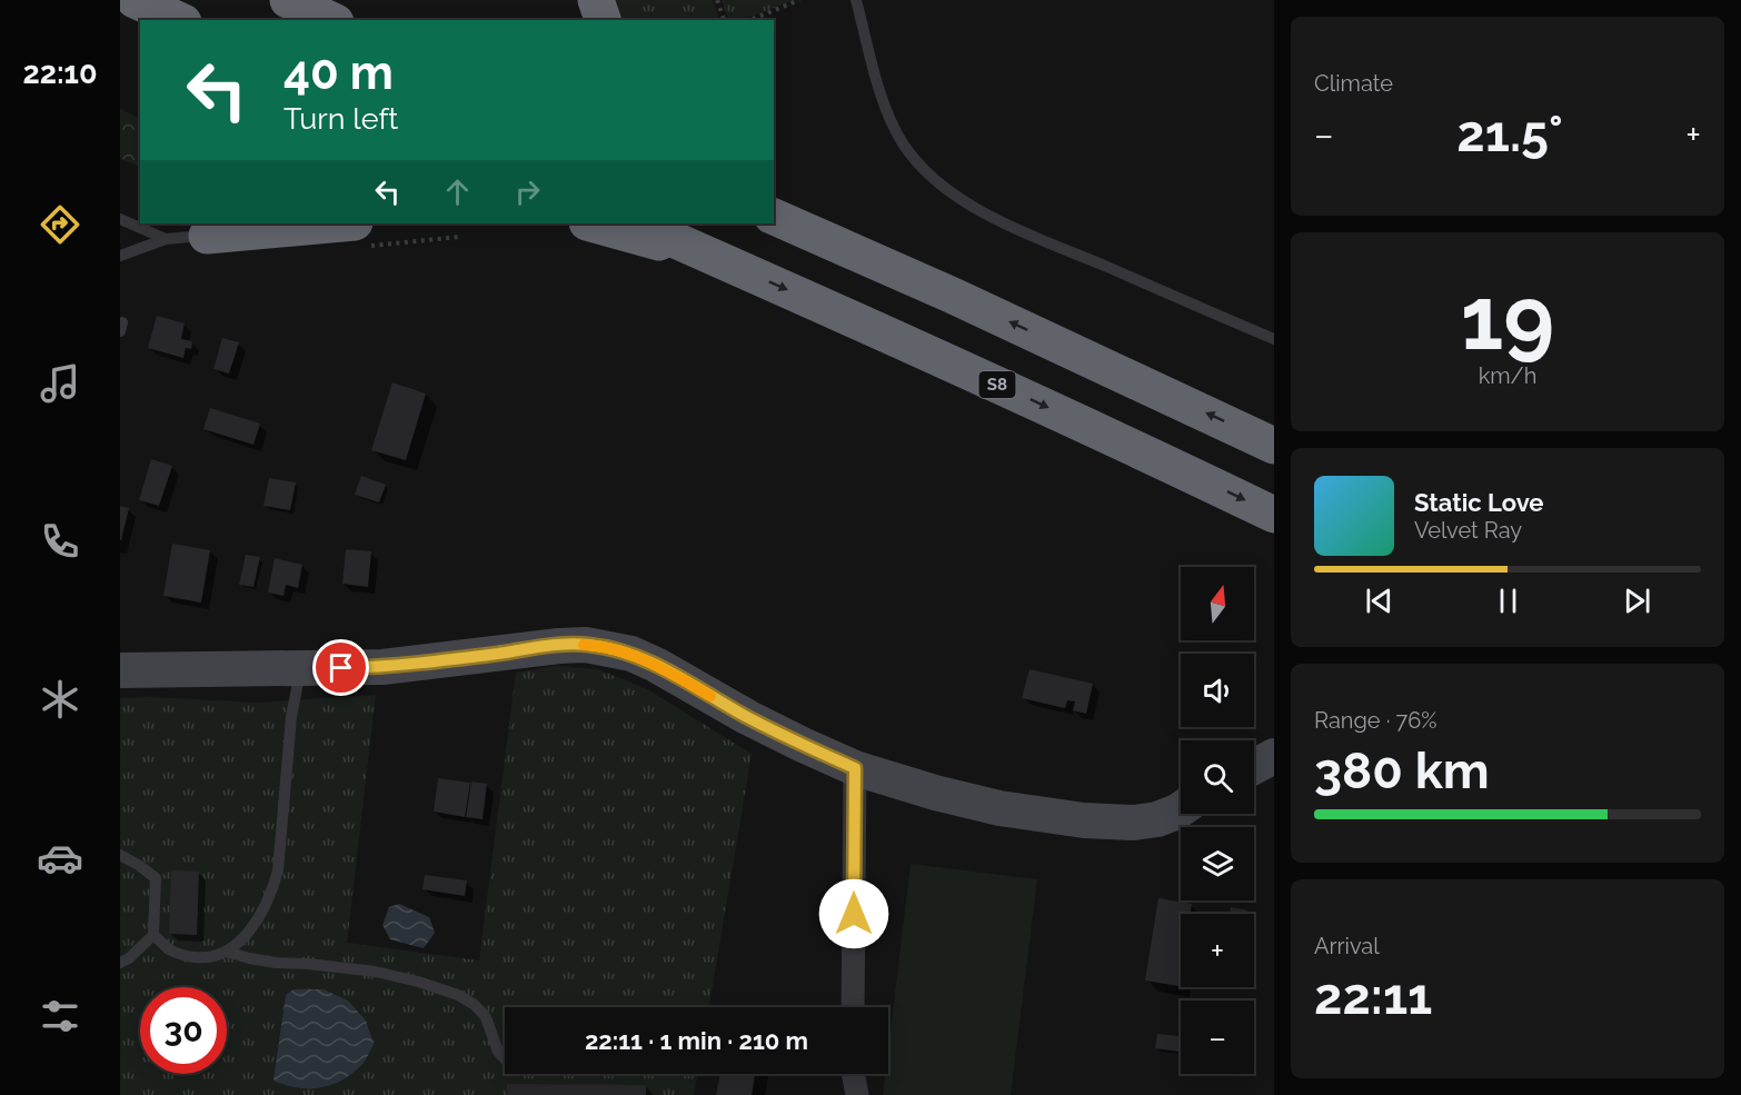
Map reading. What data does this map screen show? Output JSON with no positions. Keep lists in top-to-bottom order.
{
  "streets": {
    "highway": ["S8"]
  },
  "north": "top",
  "page": {
    "tabs": "22:10",
    "tile": [
      "Climate",
      ["19", "km/h"],
      ["Range · 76%", "380 km"],
      ["Arrival", "22:11"]
    ],
    "turn": ["40 m", "Turn left"],
    "heat": ["−", "21.5°", "+"],
    "song": ["Static Love", "Velvet Ray"],
    "map_buttons": ["+", "−"],
    "limit": "30",
    "trip": "22:11 · 1 min · 210 m"
  }
}
